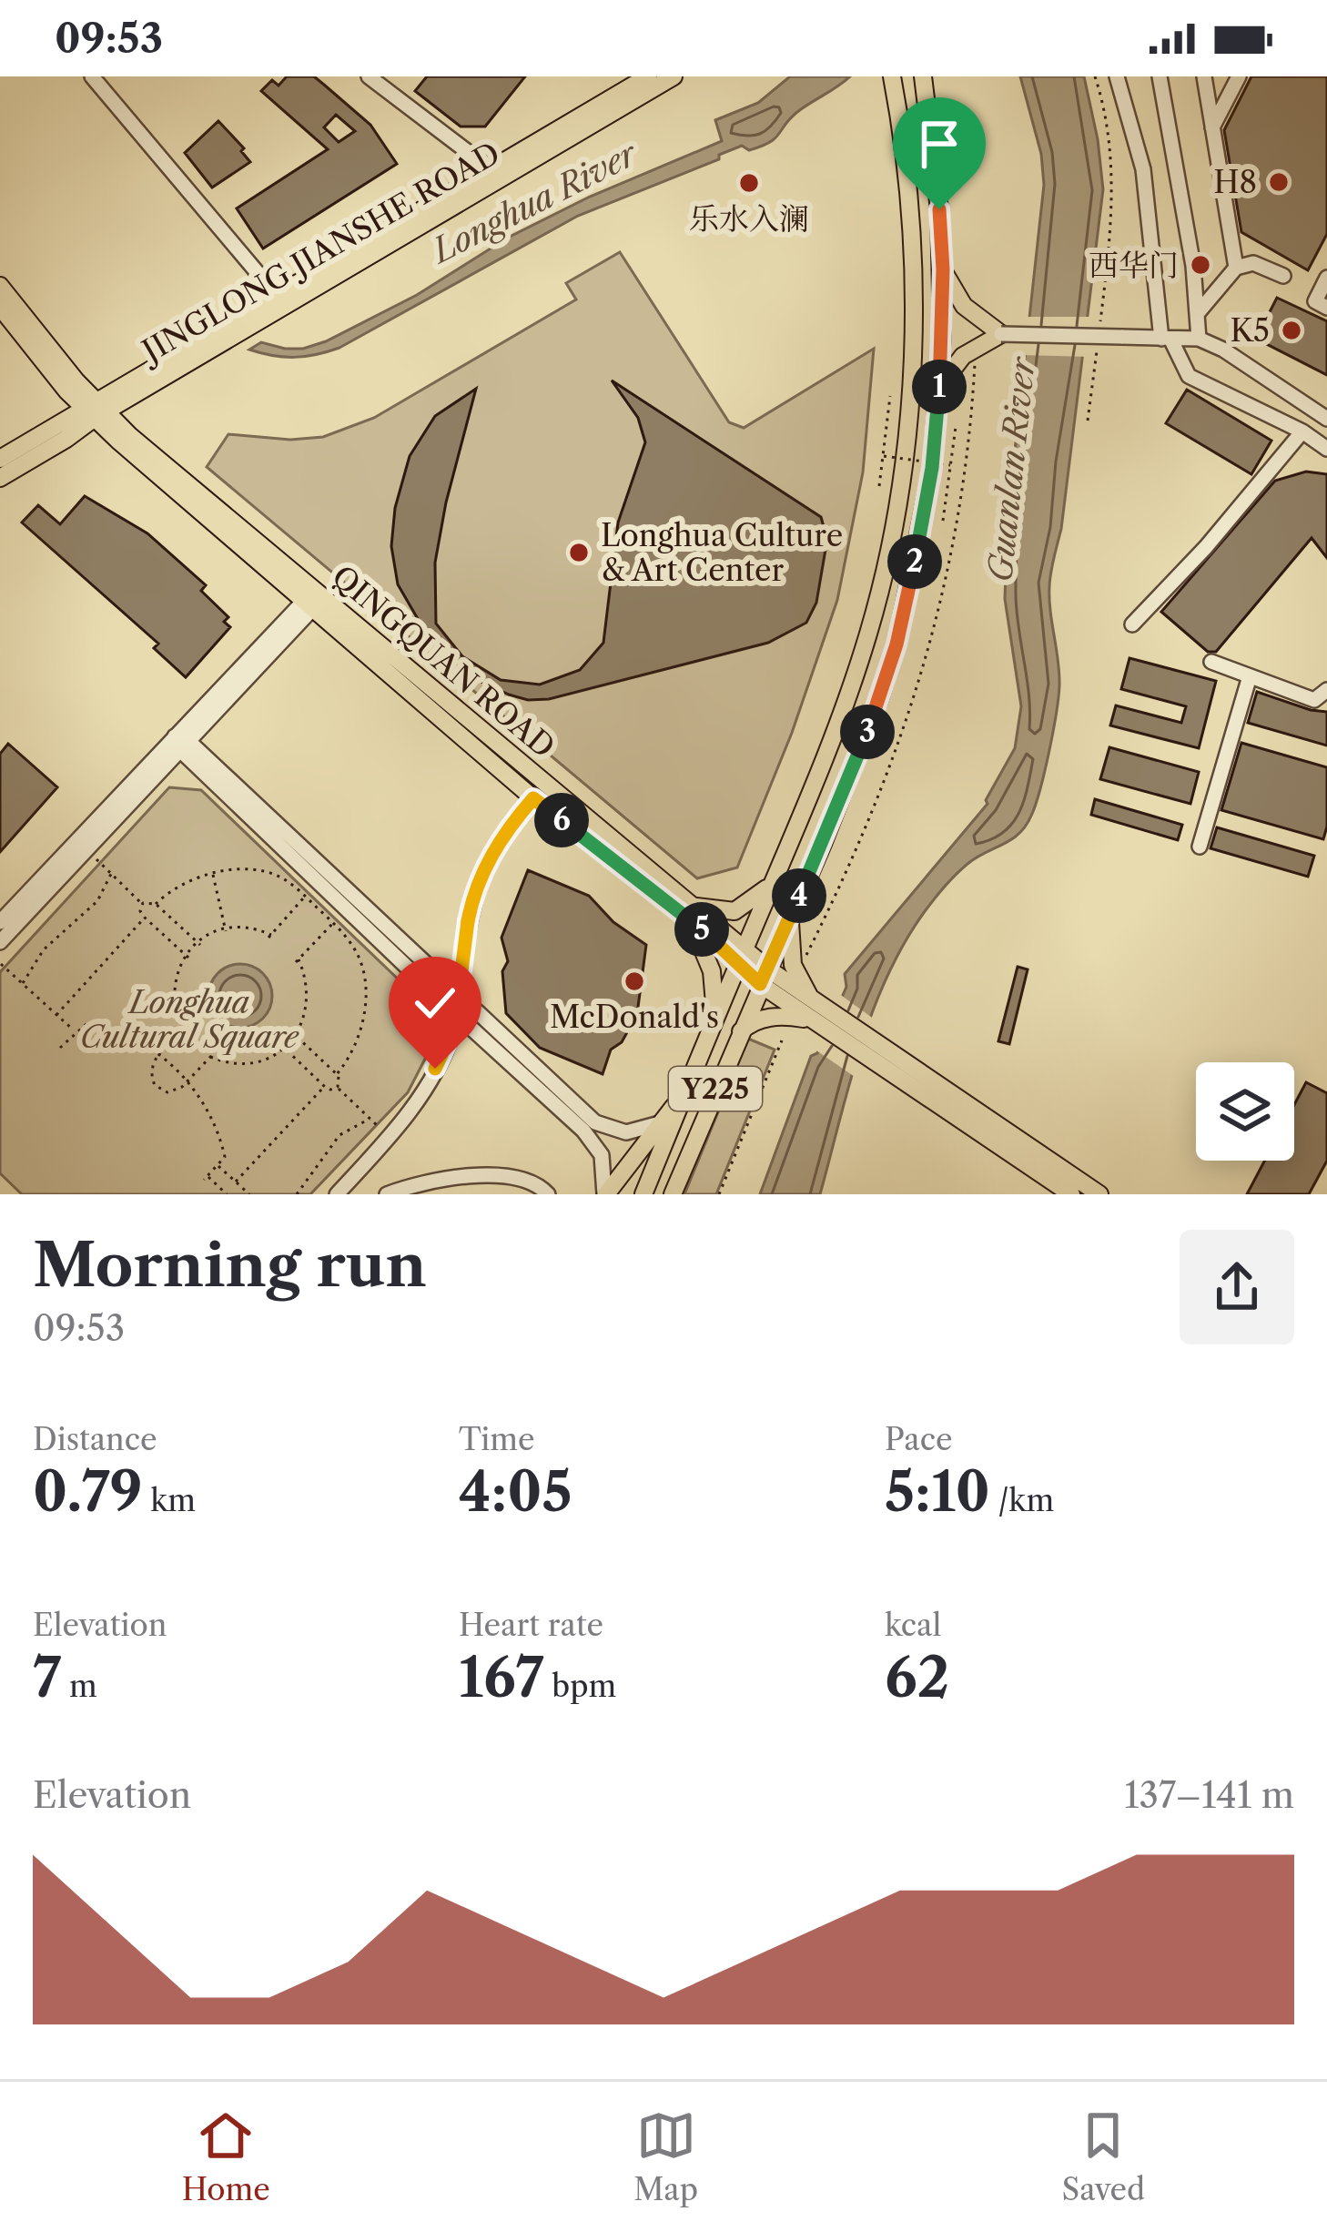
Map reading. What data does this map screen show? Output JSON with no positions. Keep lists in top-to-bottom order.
{
  "streets": {
    "main road": ["JINGLONG JIANSHE ROAD", "QINGQUAN ROAD", "Y225"]
  },
  "crossings": [
    ["JINGLONG JIANSHE ROAD", "QINGQUAN ROAD"],
    ["QINGQUAN ROAD", "Y225"]
  ],
  "water": ["Longhua River", "Guanlan River"],
  "parks": ["Longhua Cultural Square"],
  "places": [
    "H8",
    "乐水入澜",
    "西华门",
    "K5",
    "Longhua Culture & Art Center",
    "McDonald's"
  ],
  "page": {
    "status": "09:53",
    "pins": [
      "1",
      "2",
      "3",
      "6",
      "4",
      "5"
    ],
    "heading": ["Morning run", "09:53"],
    "stats": [
      ["Distance", "0.79 km"],
      ["Time", "4:05"],
      ["Pace", "5:10 /km"],
      ["Elevation", "7 m"],
      ["Heart rate", "167 bpm"],
      ["kcal", "62"]
    ],
    "chart": ["Elevation", "137–141 m"],
    "tabs": ["Home", "Map", "Saved"]
  }
}
